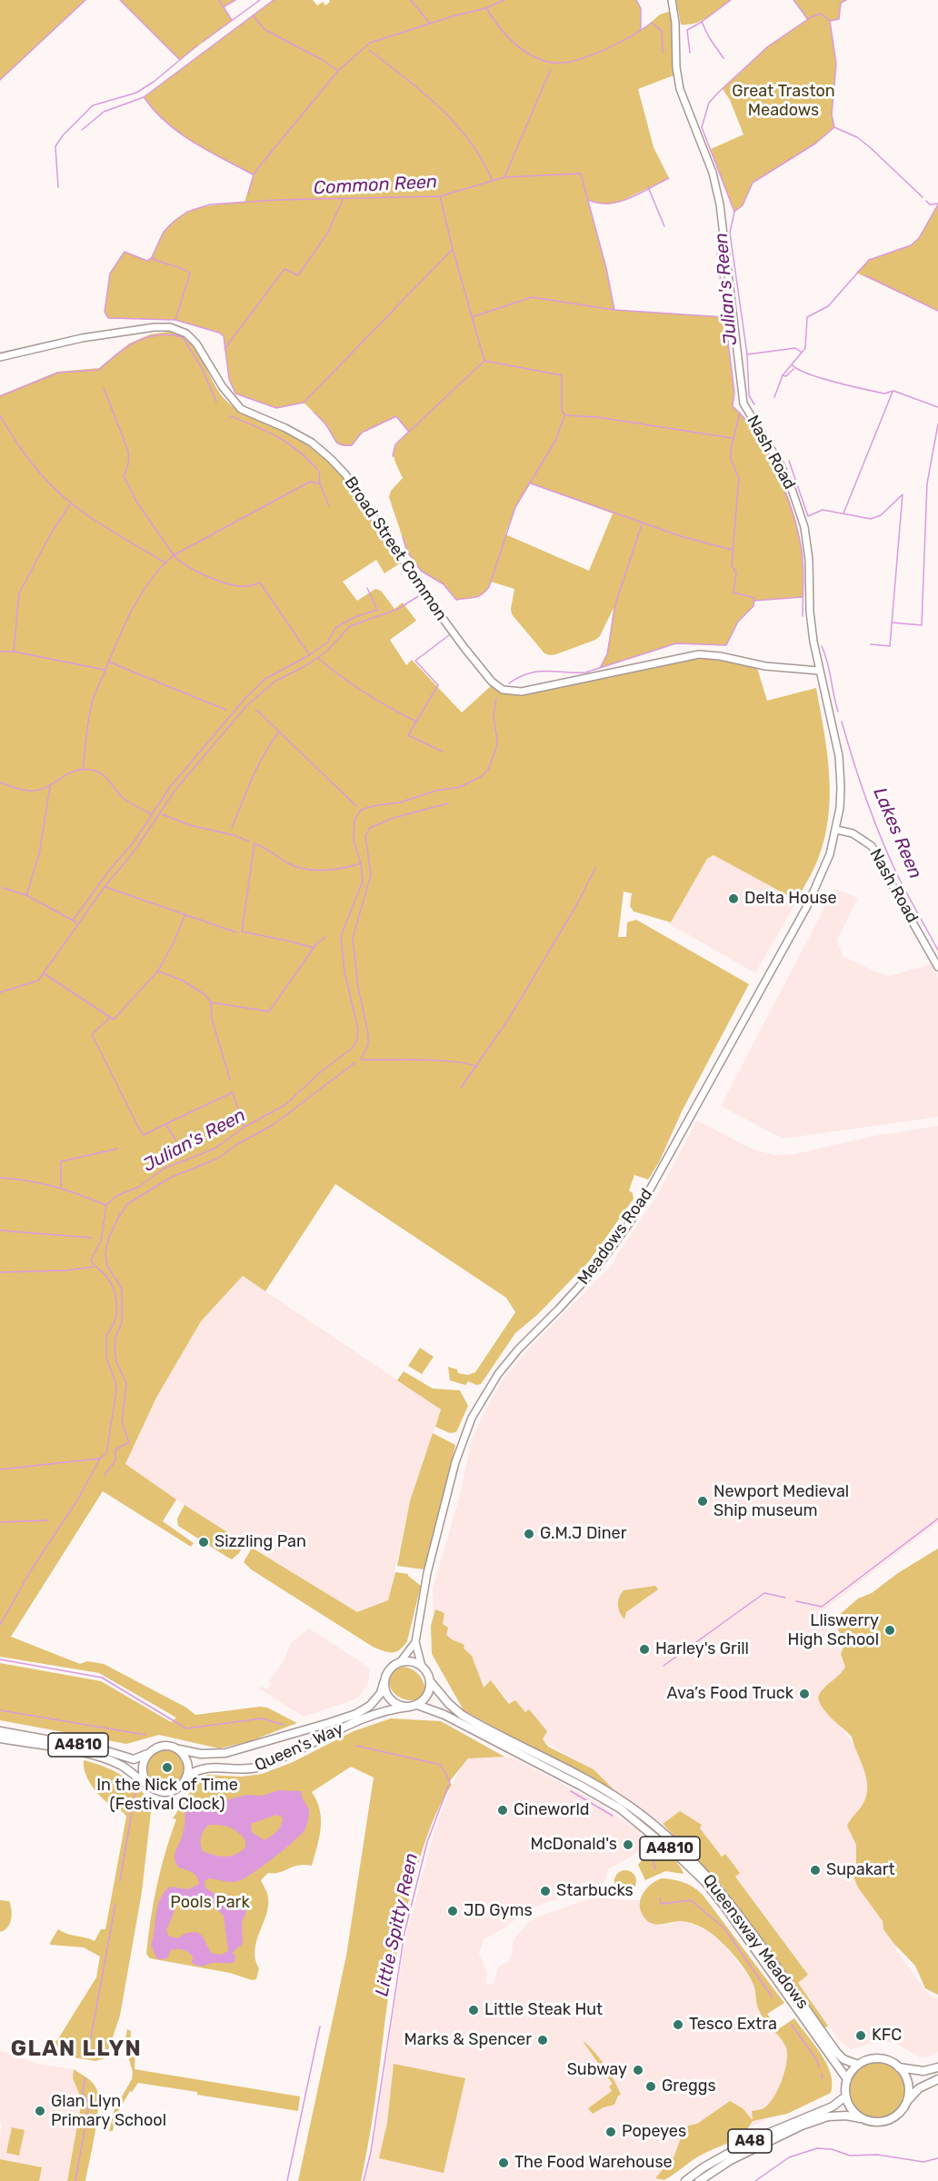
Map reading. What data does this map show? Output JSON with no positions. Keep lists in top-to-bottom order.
{
  "streets": {
    "main road": [
      "A4810",
      "Queen's Way",
      "Queensway Meadows",
      "A48"
    ],
    "street": ["Nash Road", "Broad Street Common", "Meadows Road"]
  },
  "crossings": [
    ["Nash Road", "Broad Street Common"],
    ["Nash Road", "Meadows Road"],
    ["Meadows Road", "Queen's Way"],
    ["Meadows Road", "Queensway Meadows"],
    ["Queen's Way", "Queensway Meadows"],
    ["Queensway Meadows", "A48"]
  ],
  "districts": ["GLAN LLYN"],
  "water": [
    "Common Reen",
    "Julian's Reen",
    "Lakes Reen",
    "Little Spitty Reen"
  ],
  "parks": ["Great Traston Meadows", "Pools Park"],
  "places": [
    "Delta House",
    "Newport Medieval Ship museum",
    "G.M.J Diner",
    "Sizzling Pan",
    "Lliswerry High School",
    "Harley's Grill",
    "Ava’s Food Truck",
    "In the Nick of Time (Festival Clock)",
    "Cineworld",
    "McDonald's",
    "Supakart",
    "Starbucks",
    "JD Gyms",
    "Little Steak Hut",
    "Tesco Extra",
    "KFC",
    "Marks & Spencer",
    "Subway",
    "Greggs",
    "Glan Llyn Primary School",
    "Popeyes",
    "The Food Warehouse"
  ]
}
